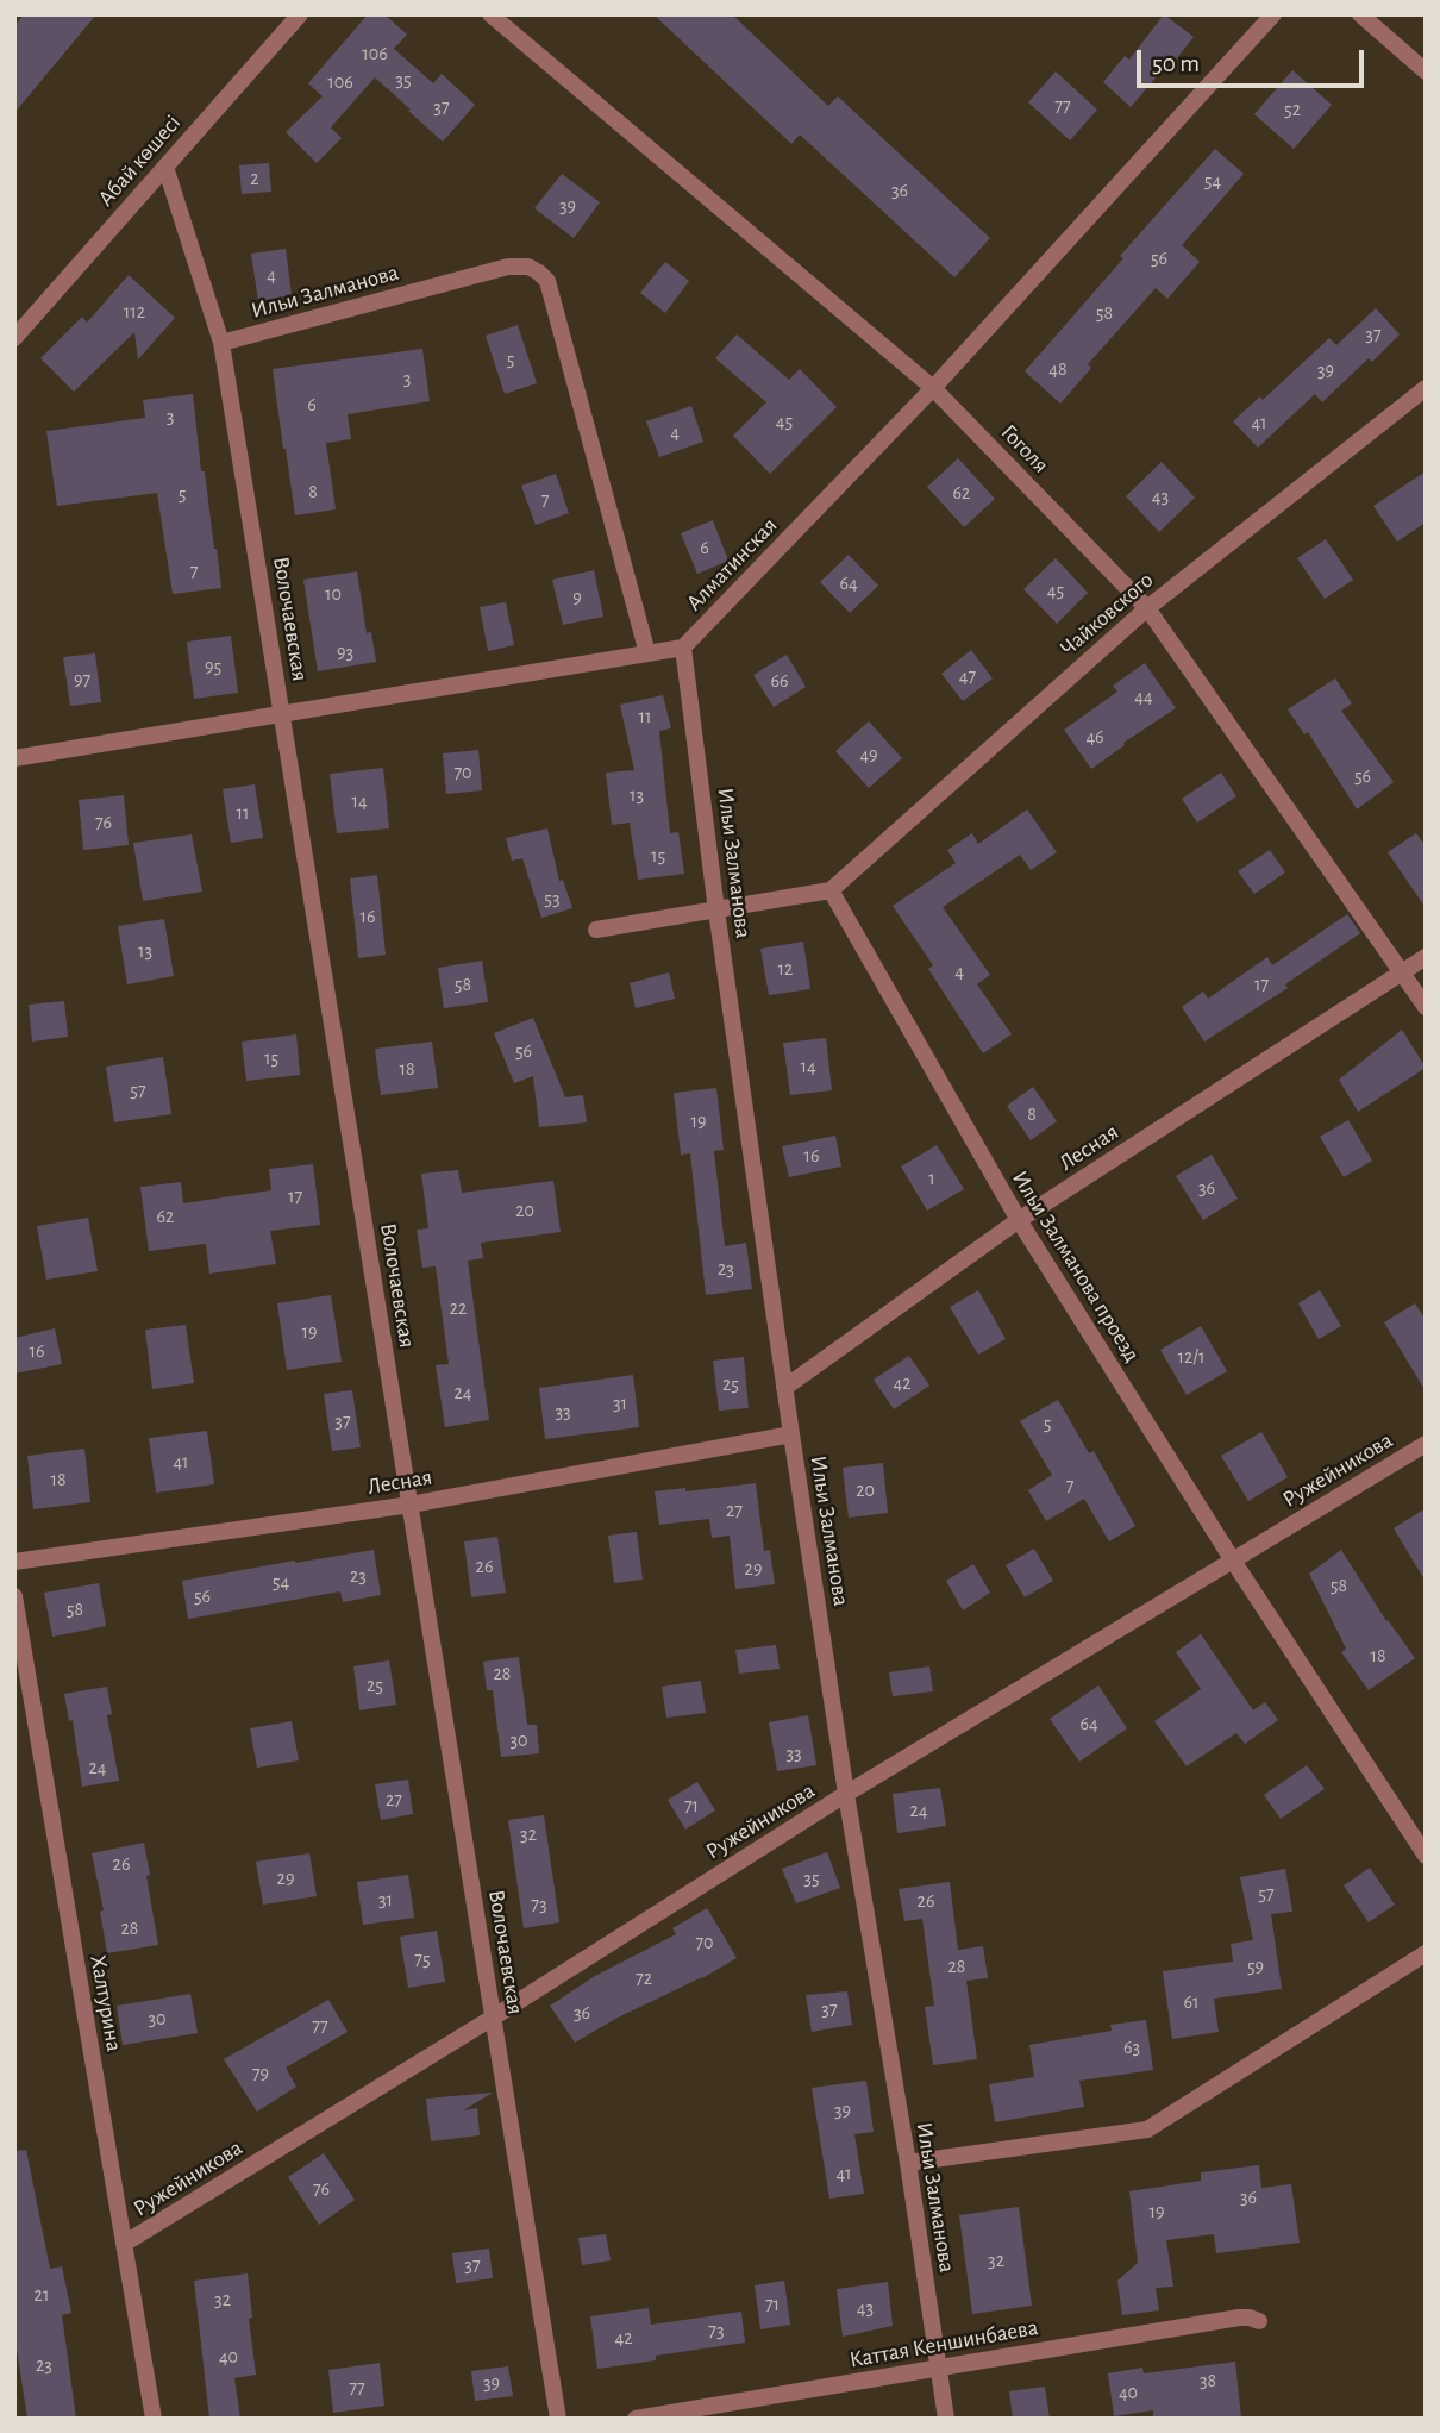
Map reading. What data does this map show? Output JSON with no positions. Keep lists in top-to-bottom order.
{
  "streets": {
    "street": [
      "Абай көшесі",
      "Ильи Залманова",
      "Гоголя",
      "Алматинская",
      "Чайковского",
      "Волочаевская",
      "Лесная",
      "Ильи Залманова проезд",
      "Ружейникова",
      "Халтурина",
      "Каттая Кеншинбаева"
    ]
  },
  "crossings": [
    ["Абай көшесі", "Волочаевская"],
    ["Ильи Залманова", "Алматинская"],
    ["Ильи Залманова", "Волочаевская"],
    ["Ильи Залманова", "Лесная"],
    ["Ильи Залманова", "Ружейникова"],
    ["Ильи Залманова", "Каттая Кеншинбаева"],
    ["Гоголя", "Алматинская"],
    ["Гоголя", "Чайковского"],
    ["Гоголя", "Лесная"],
    ["Чайковского", "Ильи Залманова проезд"],
    ["Волочаевская", "Лесная"],
    ["Волочаевская", "Ружейникова"],
    ["Лесная", "Ильи Залманова проезд"],
    ["Ильи Залманова проезд", "Ружейникова"],
    ["Ружейникова", "Халтурина"]
  ],
  "house_numbers": [
    "106",
    "35",
    "106",
    "77",
    "37",
    "52",
    "2",
    "54",
    "36",
    "39",
    "56",
    "4",
    "112",
    "58",
    "37",
    "5",
    "48",
    "39",
    "3",
    "6",
    "3",
    "45",
    "41",
    "4",
    "8",
    "62",
    "5",
    "43",
    "7",
    "6",
    "7",
    "64",
    "45",
    "10",
    "9",
    "93",
    "95",
    "47",
    "97",
    "66",
    "44",
    "11",
    "46",
    "49",
    "70",
    "56",
    "13",
    "14",
    "11",
    "76",
    "15",
    "53",
    "16",
    "13",
    "12",
    "4",
    "58",
    "17",
    "56",
    "15",
    "14",
    "18",
    "57",
    "8",
    "19",
    "16",
    "1",
    "36",
    "17",
    "20",
    "62",
    "23",
    "22",
    "19",
    "16",
    "12/1",
    "42",
    "25",
    "24",
    "31",
    "33",
    "37",
    "5",
    "41",
    "18",
    "7",
    "20",
    "27",
    "26",
    "29",
    "23",
    "54",
    "58",
    "56",
    "58",
    "18",
    "28",
    "25",
    "64",
    "30",
    "33",
    "24",
    "27",
    "71",
    "24",
    "32",
    "26",
    "29",
    "35",
    "57",
    "31",
    "26",
    "73",
    "28",
    "70",
    "75",
    "28",
    "59",
    "72",
    "61",
    "37",
    "36",
    "30",
    "77",
    "63",
    "79",
    "39",
    "41",
    "76",
    "36",
    "19",
    "32",
    "37",
    "21",
    "32",
    "71",
    "43",
    "73",
    "42",
    "40",
    "23",
    "38",
    "39",
    "77",
    "40"
  ],
  "scale_bar": "50 m"
}
